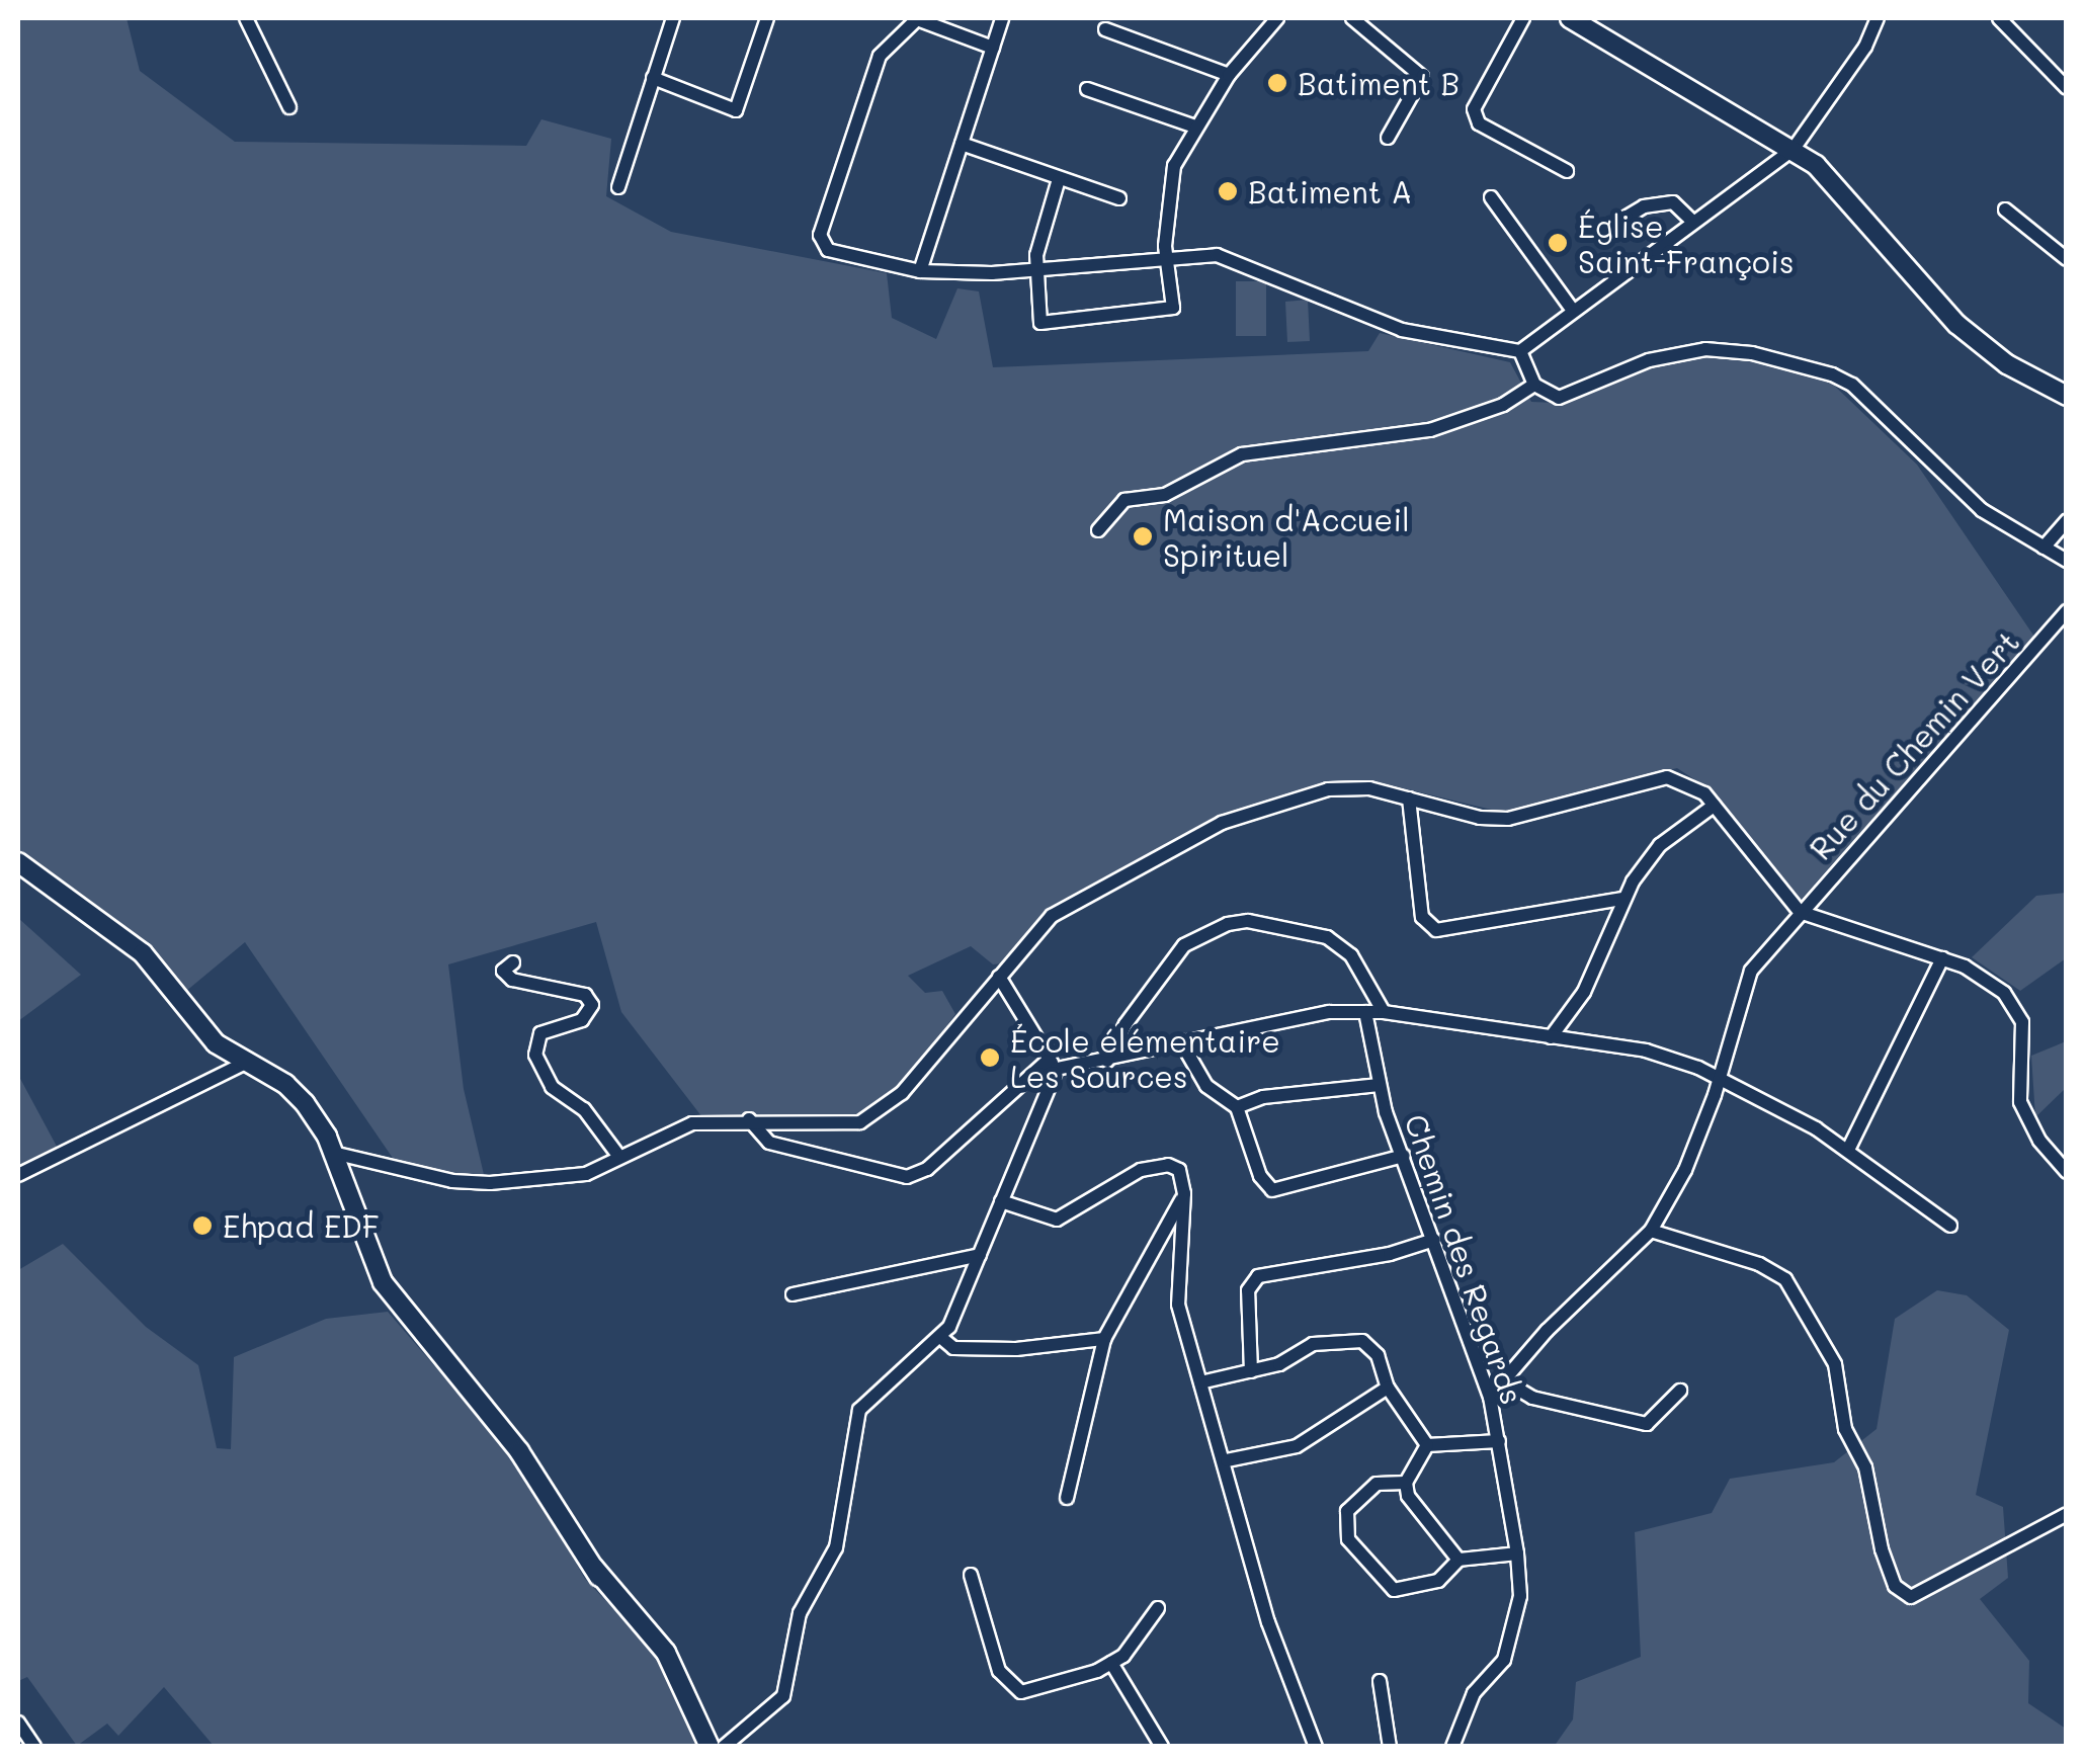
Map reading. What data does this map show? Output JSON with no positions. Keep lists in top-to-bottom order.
{
  "streets": {
    "street": ["Rue du Chemin Vert", "Chemin des Regards"]
  },
  "crossings": [
    ["Rue du Chemin Vert", "Chemin des Regards"]
  ],
  "places": [
    "Batiment B",
    "Batiment A",
    "Église Saint-François",
    "Maison d'Accueil Spirituel",
    "École élémentaire Les Sources",
    "Ehpad EDF"
  ]
}
